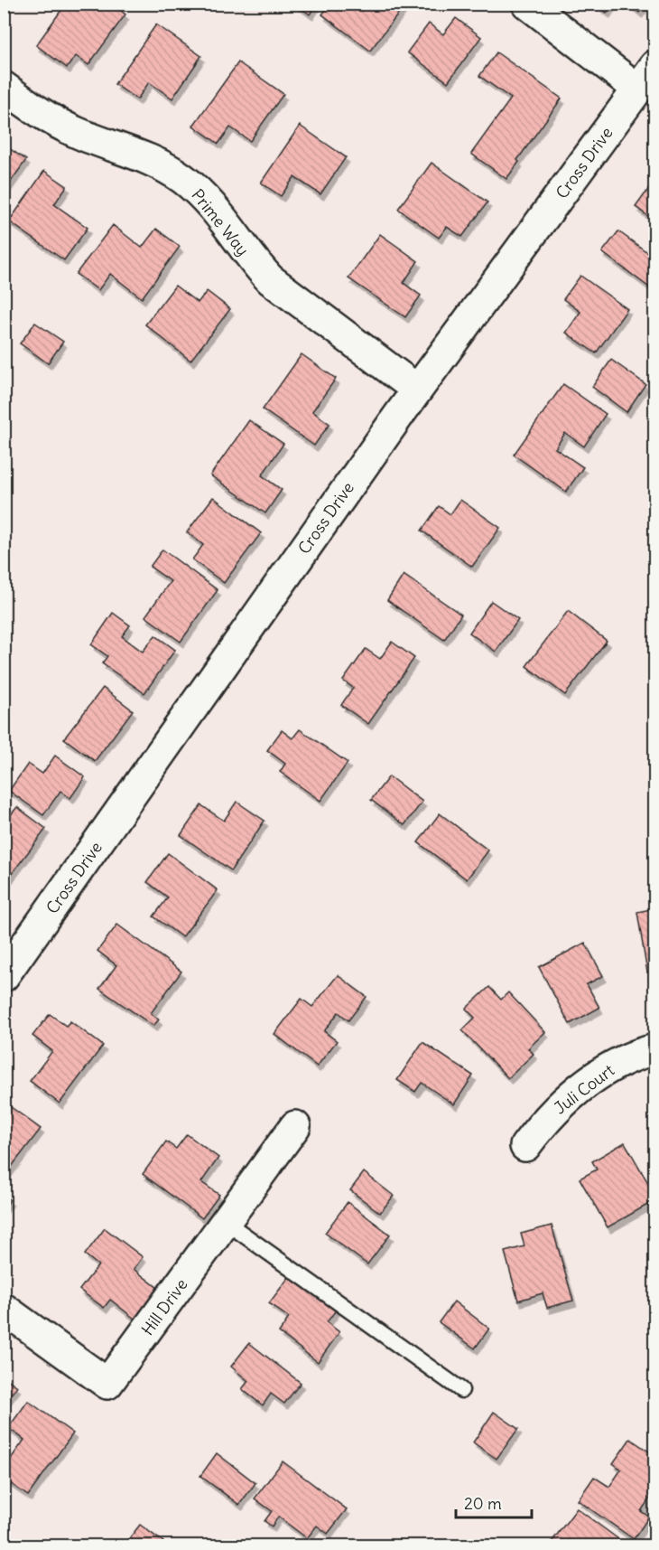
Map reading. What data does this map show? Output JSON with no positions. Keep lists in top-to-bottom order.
{
  "streets": {
    "street": [
      "Cross Drive",
      "Prime Way",
      "Juli Court",
      "Hill Drive"
    ]
  },
  "crossings": [
    ["Cross Drive", "Prime Way"]
  ],
  "scale_bar": "20 m"
}
